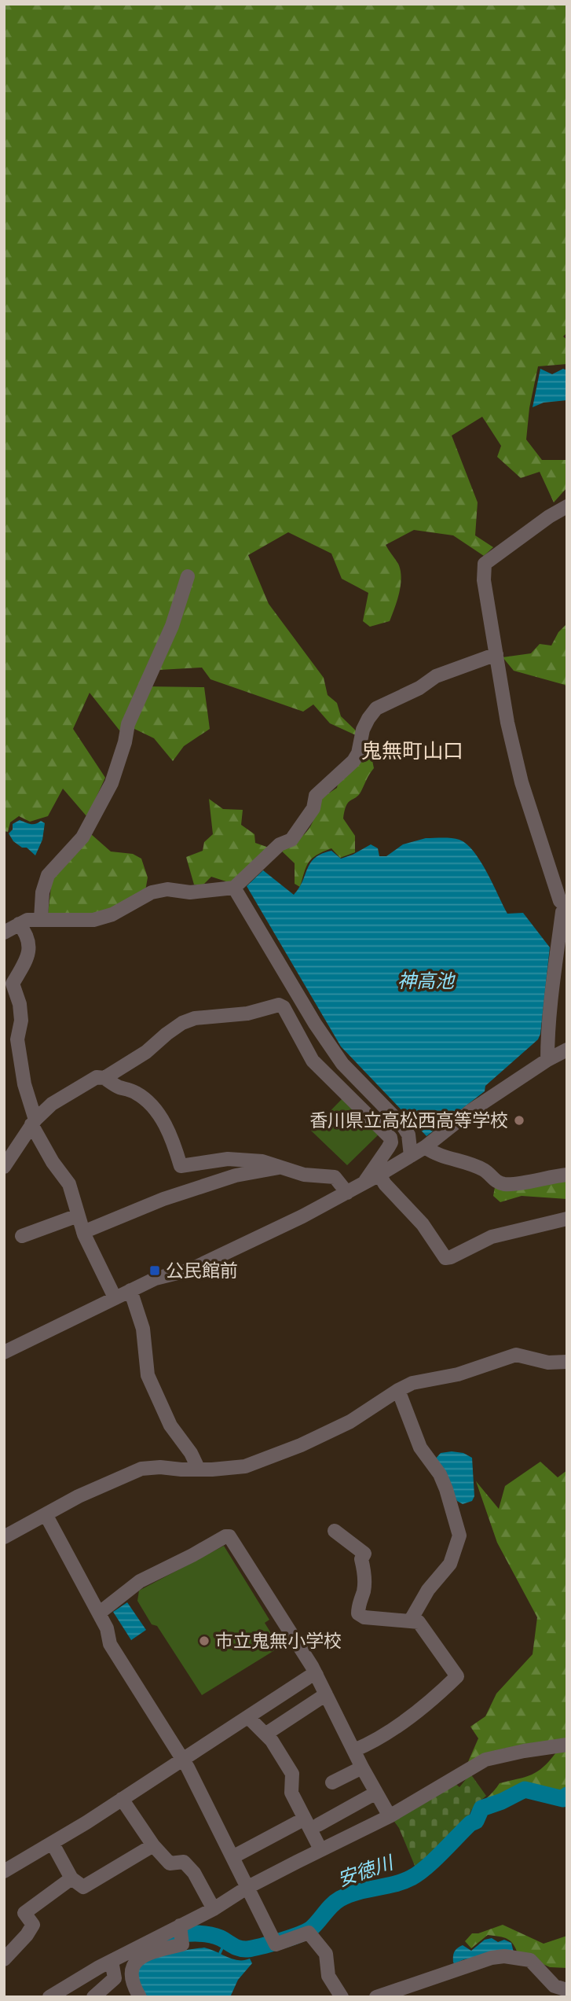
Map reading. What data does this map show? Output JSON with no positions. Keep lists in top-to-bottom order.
{
  "districts": ["鬼無町山口"],
  "water": ["神高池", "安徳川"],
  "places": {
    "other": ["香川県立高松西高等学校", "市立鬼無小学校"],
    "transit": ["公民館前"]
  }
}
